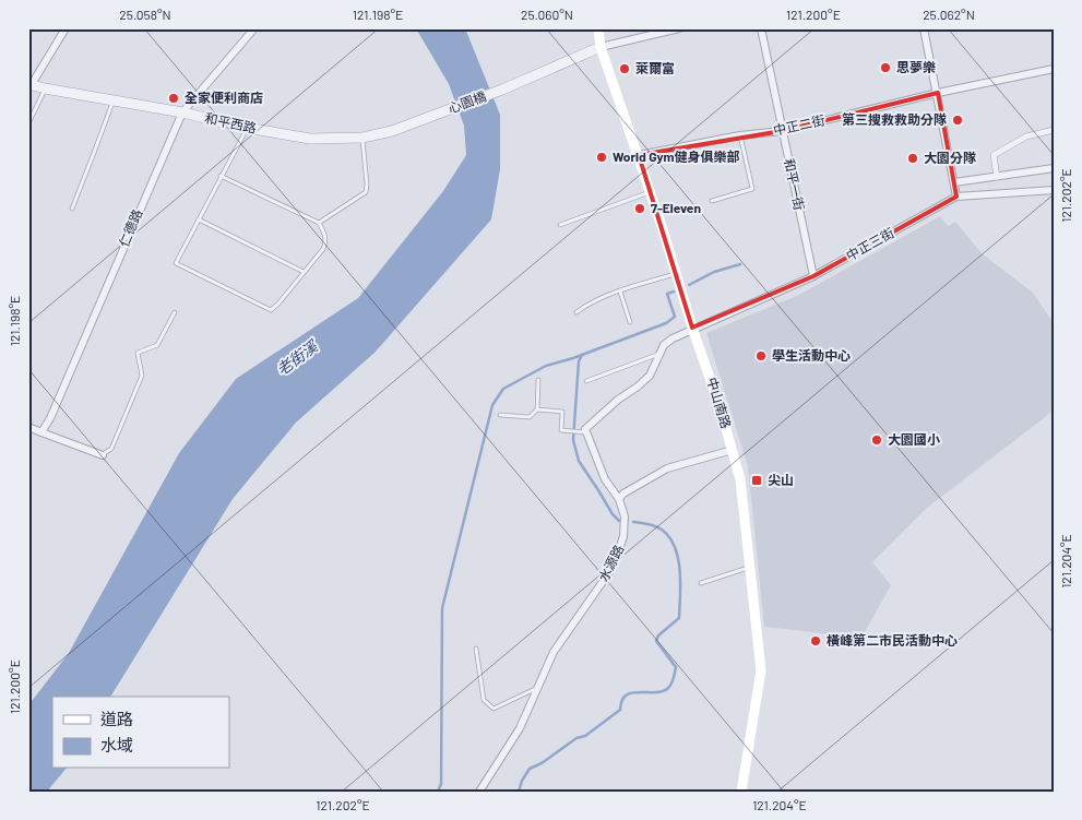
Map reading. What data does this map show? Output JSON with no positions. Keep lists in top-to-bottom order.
{
  "streets": {
    "main road": ["中山南路"],
    "street": [
      "心園橋",
      "和平西路",
      "中正二街",
      "和平一街",
      "仁德路",
      "中正三街",
      "水源路"
    ]
  },
  "crossings": [
    ["心園橋", "和平西路"],
    ["心園橋", "中山南路"],
    ["和平西路", "仁德路"],
    ["中正二街", "和平一街"],
    ["中正二街", "中山南路"],
    ["和平一街", "中正三街"],
    ["中正三街", "中山南路"]
  ],
  "water": ["老街溪"],
  "places": {
    "other": [
      "思夢樂",
      "萊爾富",
      "全家便利商店",
      "第三搜救救助分隊",
      "World Gym健身俱樂部",
      "大園分隊",
      "7-Eleven",
      "學生活動中心",
      "大園國小",
      "橫峰第二市民活動中心"
    ],
    "transit": ["尖山"]
  },
  "legend": ["道路", "水域"],
  "coordinates": [
    "25.058°N",
    "121.198°E",
    "25.060°N",
    "121.200°E",
    "25.062°N",
    "121.202°E",
    "121.204°E"
  ]
}
